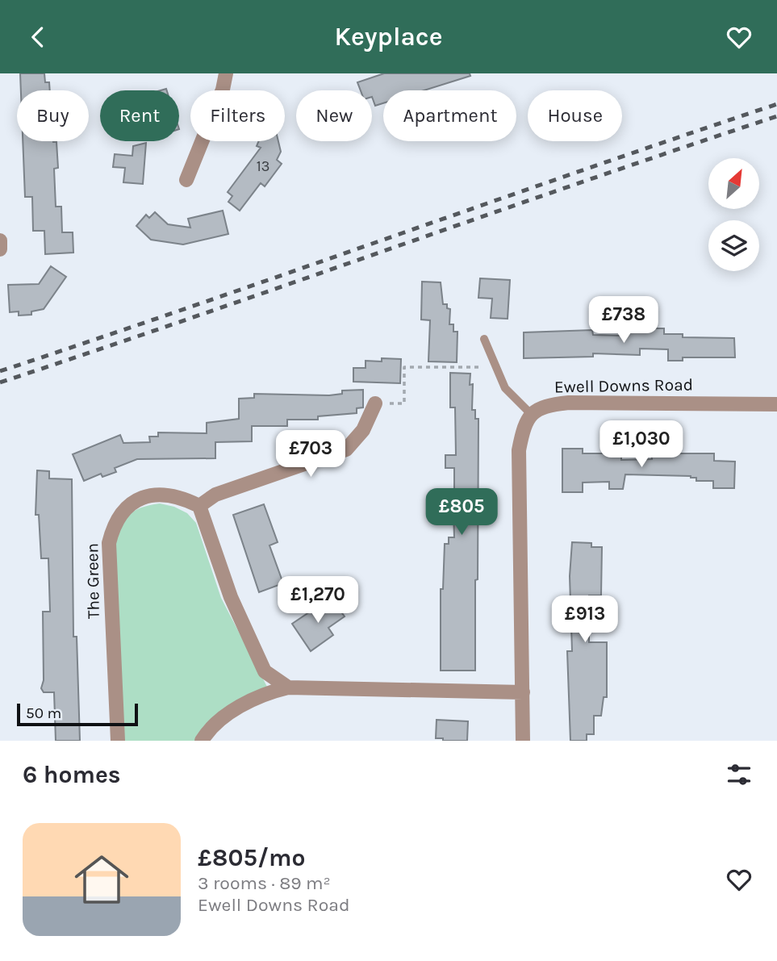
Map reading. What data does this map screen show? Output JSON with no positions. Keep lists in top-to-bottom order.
{
  "streets": {
    "street": ["Ewell Downs Road", "The Green"]
  },
  "house_numbers": ["13"],
  "scale_bar": "50 m",
  "north": "top right",
  "page": {
    "header": "Keyplace",
    "chip": [
      "Buy",
      "Rent",
      "Filters",
      "New",
      "Apartment",
      "House"
    ],
    "price": [
      "£738",
      "£1,030",
      "£703",
      "£805",
      "£1,270",
      "£913"
    ],
    "scale": "50 m",
    "heading": "6 homes",
    "list": [
      {
        "name": "£805/mo",
        "note": "3 rooms · 89 m² · Ewell Downs Road"
      }
    ]
  }
}
